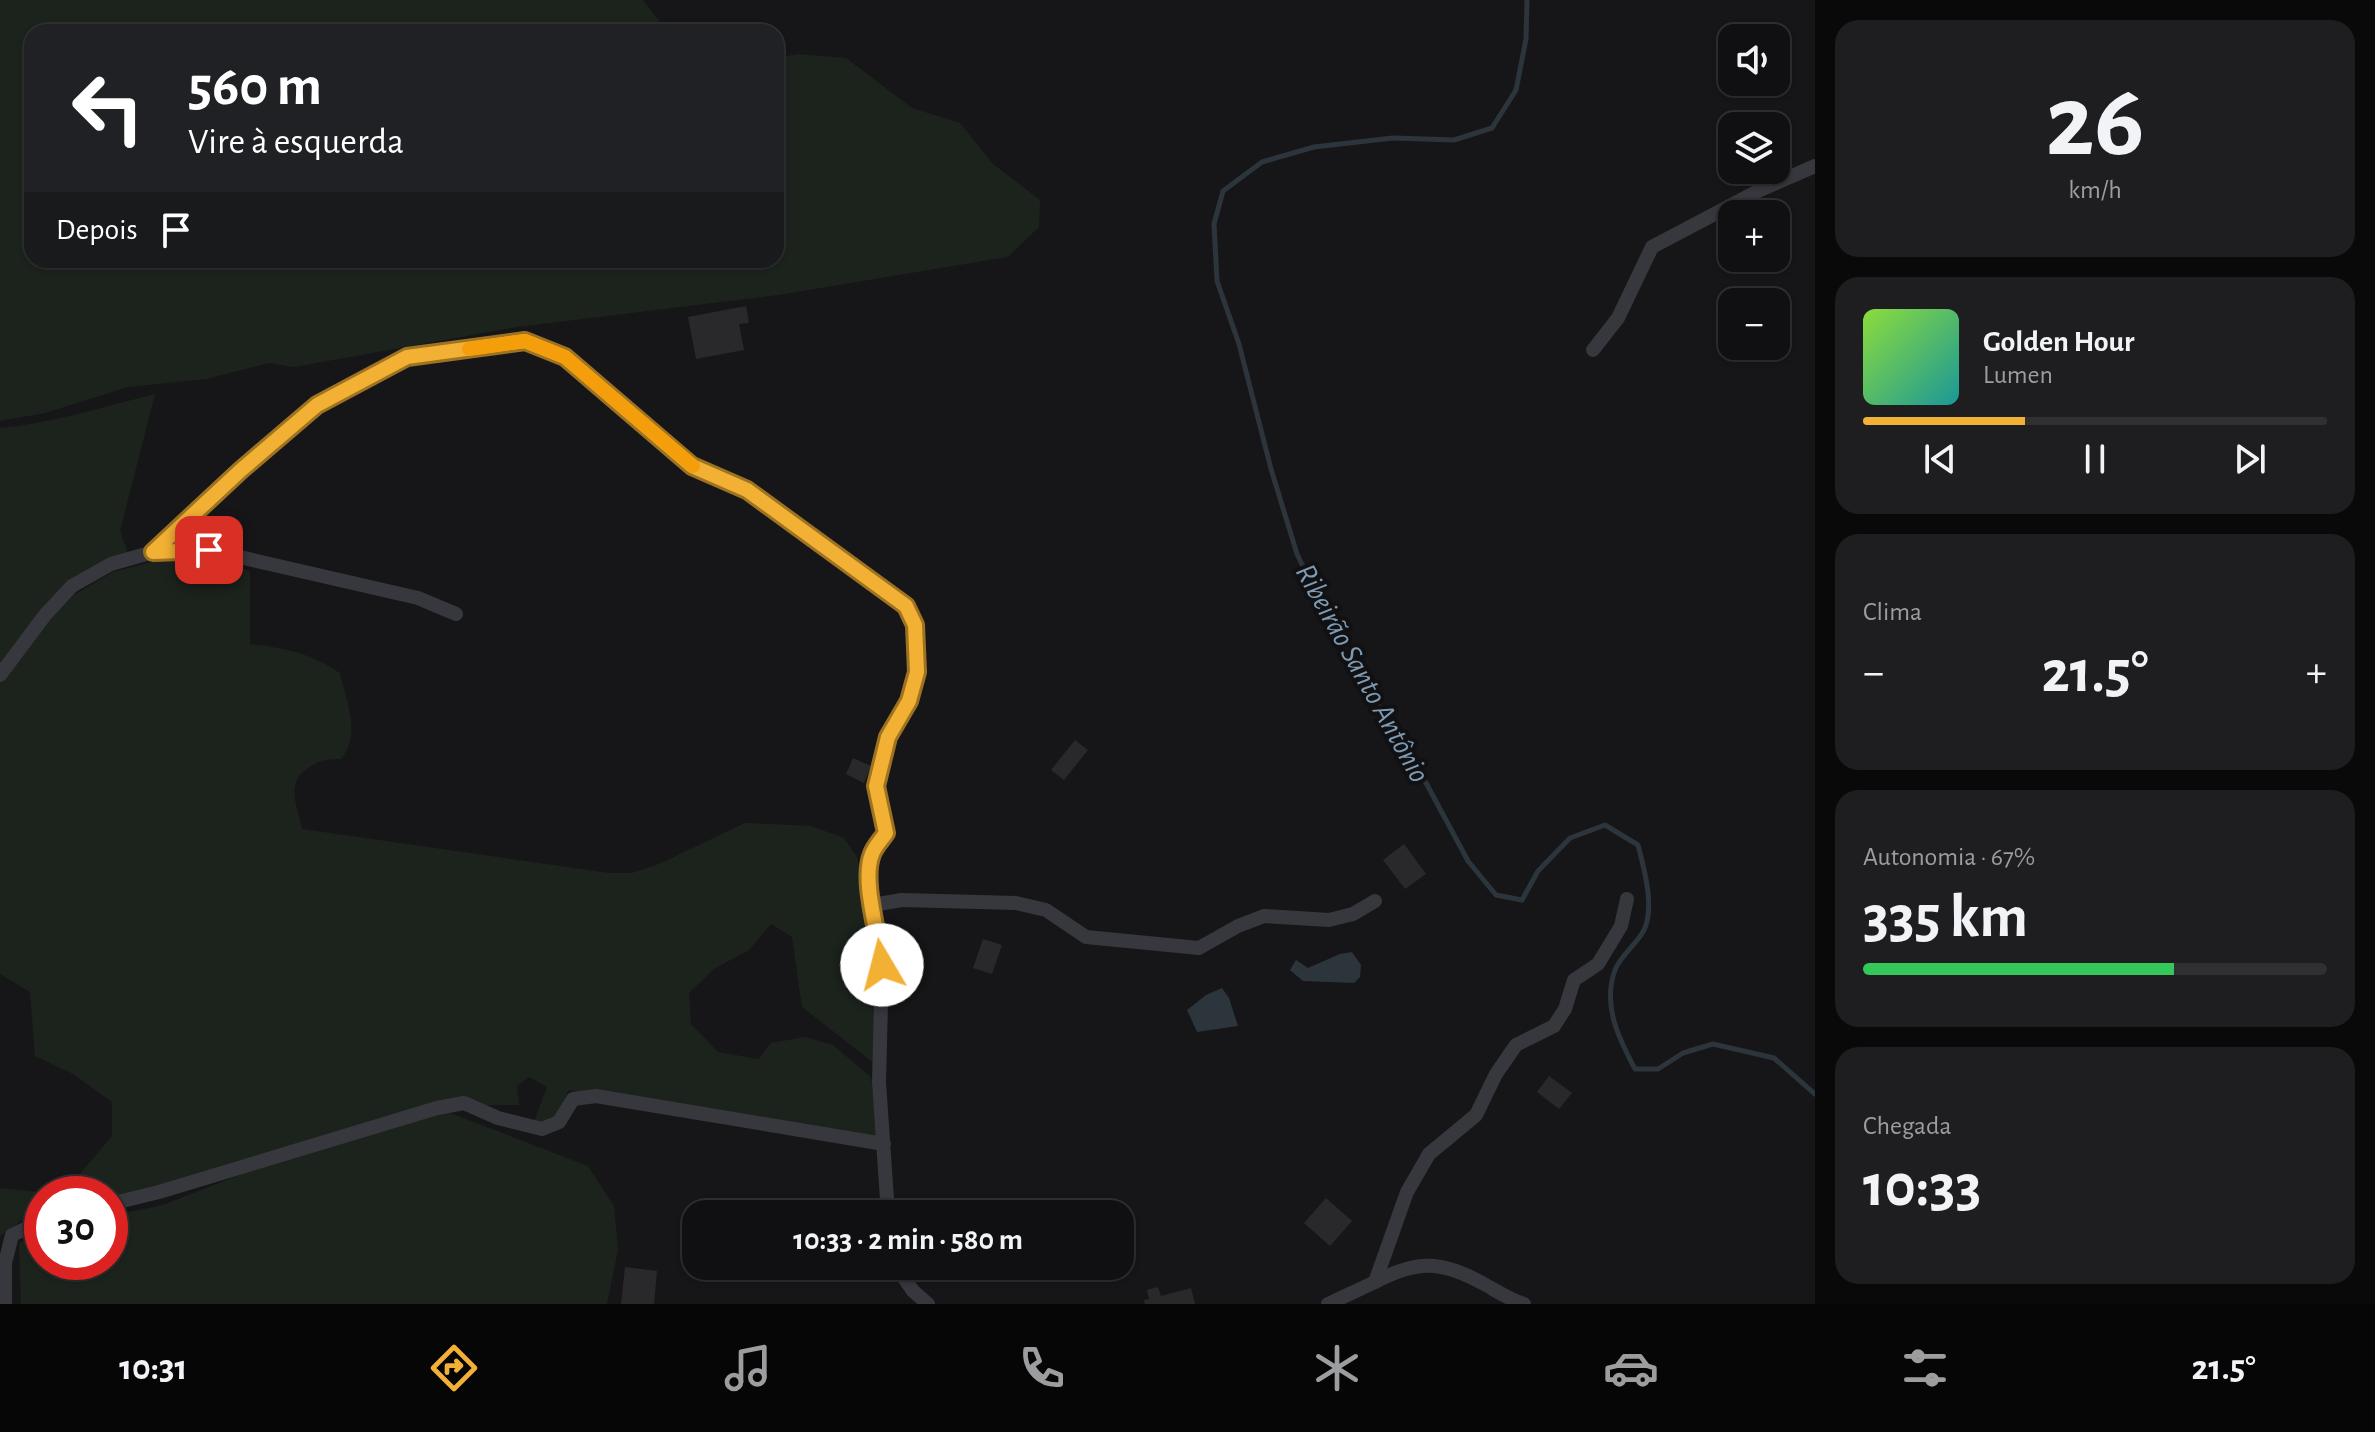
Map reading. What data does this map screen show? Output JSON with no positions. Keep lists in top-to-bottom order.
{
  "water": ["Ribeirão Santo Antônio"],
  "page": {
    "tile": [
      ["26", "km/h"],
      "Clima",
      ["Autonomia · 67%", "335 km"],
      ["Chegada", "10:33"]
    ],
    "map_buttons": ["+", "−"],
    "turn": ["560 m", "Vire à esquerda"],
    "then": "Depois",
    "song": ["Golden Hour", "Lumen"],
    "heat": ["−", "21.5°", "+"],
    "limit": "30",
    "trip": "10:33 · 2 min · 580 m",
    "tabs": ["10:31", "21.5°"]
  }
}
